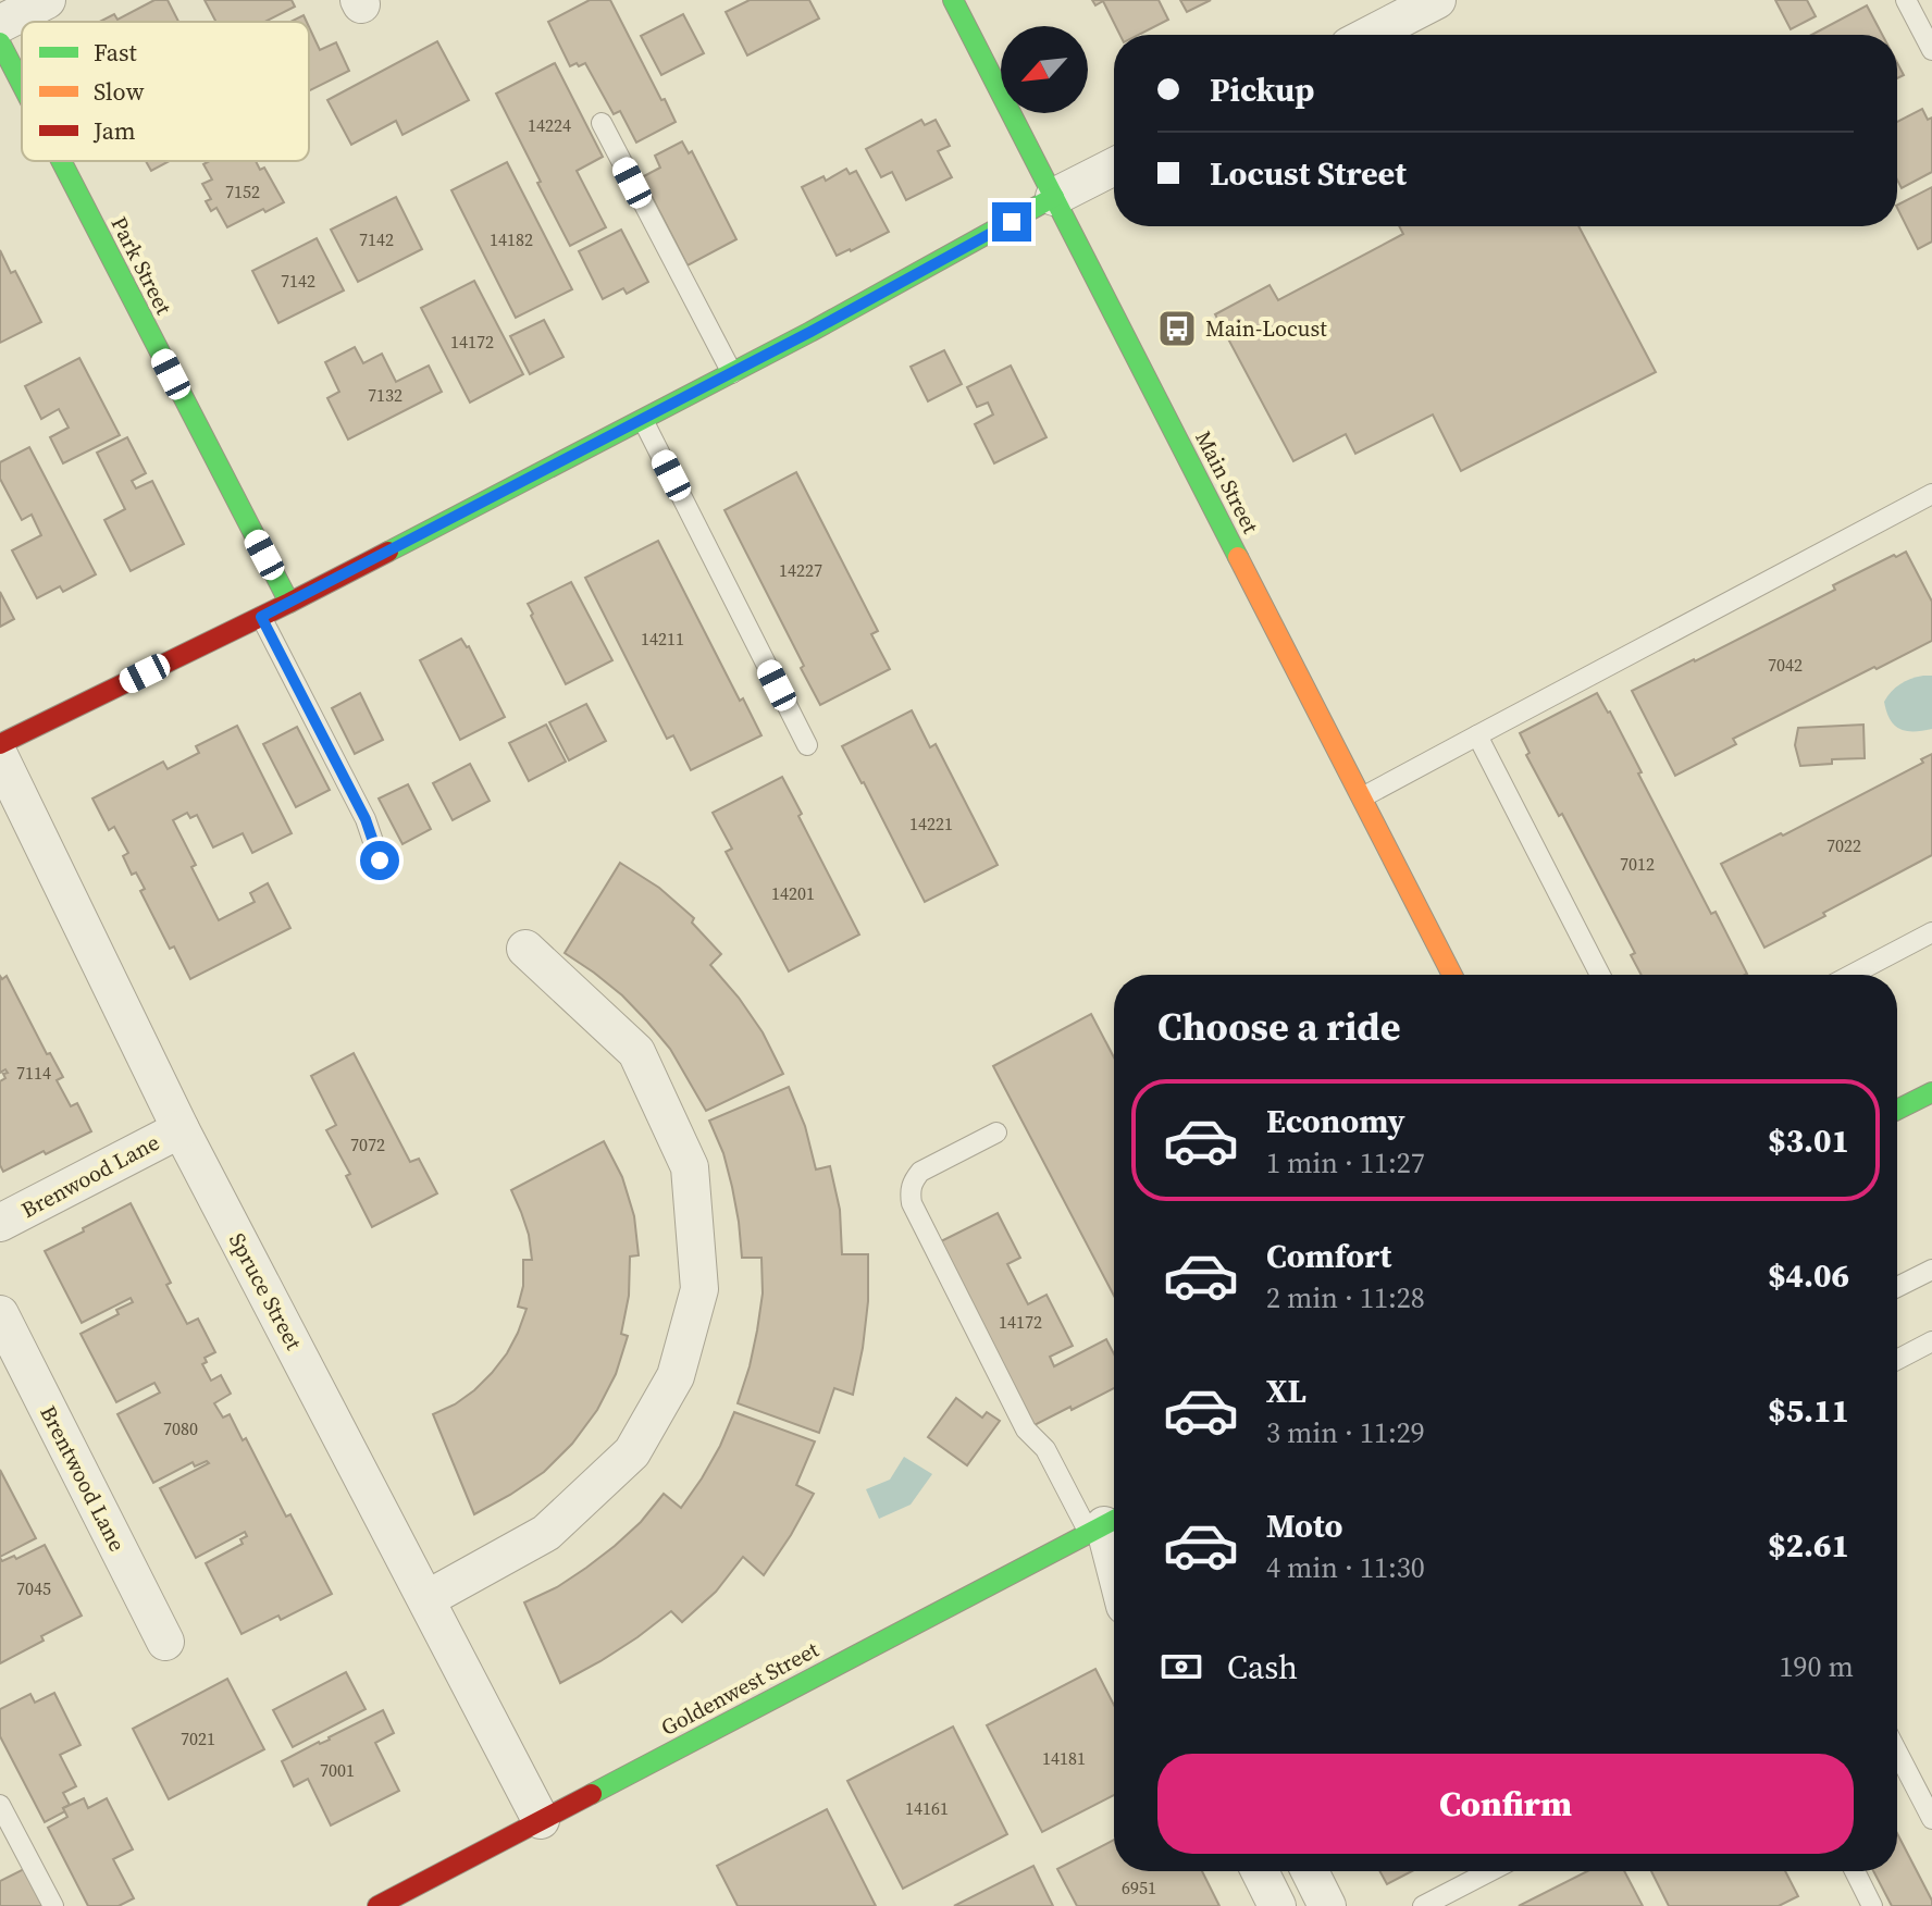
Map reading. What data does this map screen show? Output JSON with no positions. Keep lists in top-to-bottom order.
{
  "streets": {
    "street": [
      "Park Street",
      "Main Street",
      "Brenwood Lane",
      "Spruce Street",
      "Brentwood Lane",
      "Goldenwest Street"
    ]
  },
  "crossings": [
    ["Brenwood Lane", "Spruce Street"],
    ["Spruce Street", "Goldenwest Street"]
  ],
  "places": {
    "bus stop": ["Main-Locust"]
  },
  "house_numbers": [
    "14224",
    "7152",
    "7142",
    "14182",
    "7142",
    "14172",
    "7132",
    "14227",
    "14211",
    "7042",
    "14221",
    "7022",
    "7012",
    "14201",
    "7114",
    "7072",
    "14172",
    "7080",
    "7045",
    "7021",
    "14181",
    "7001",
    "14161",
    "6951"
  ],
  "legend": ["Fast", "Slow", "Jam"],
  "north": "bottom left",
  "page": {
    "banner": ["Pickup", "Locust Street"],
    "heading": "Choose a ride",
    "list": [
      {
        "name": "Economy",
        "note": "1 min · 11:27",
        "value": "$3.01"
      },
      {
        "name": "Comfort",
        "note": "2 min · 11:28",
        "value": "$4.06"
      },
      {
        "name": "XL",
        "note": "3 min · 11:29",
        "value": "$5.11"
      },
      {
        "name": "Moto",
        "note": "4 min · 11:30",
        "value": "$2.61"
      }
    ],
    "pay": ["Cash", "190 m"],
    "buttons": "Confirm"
  }
}
